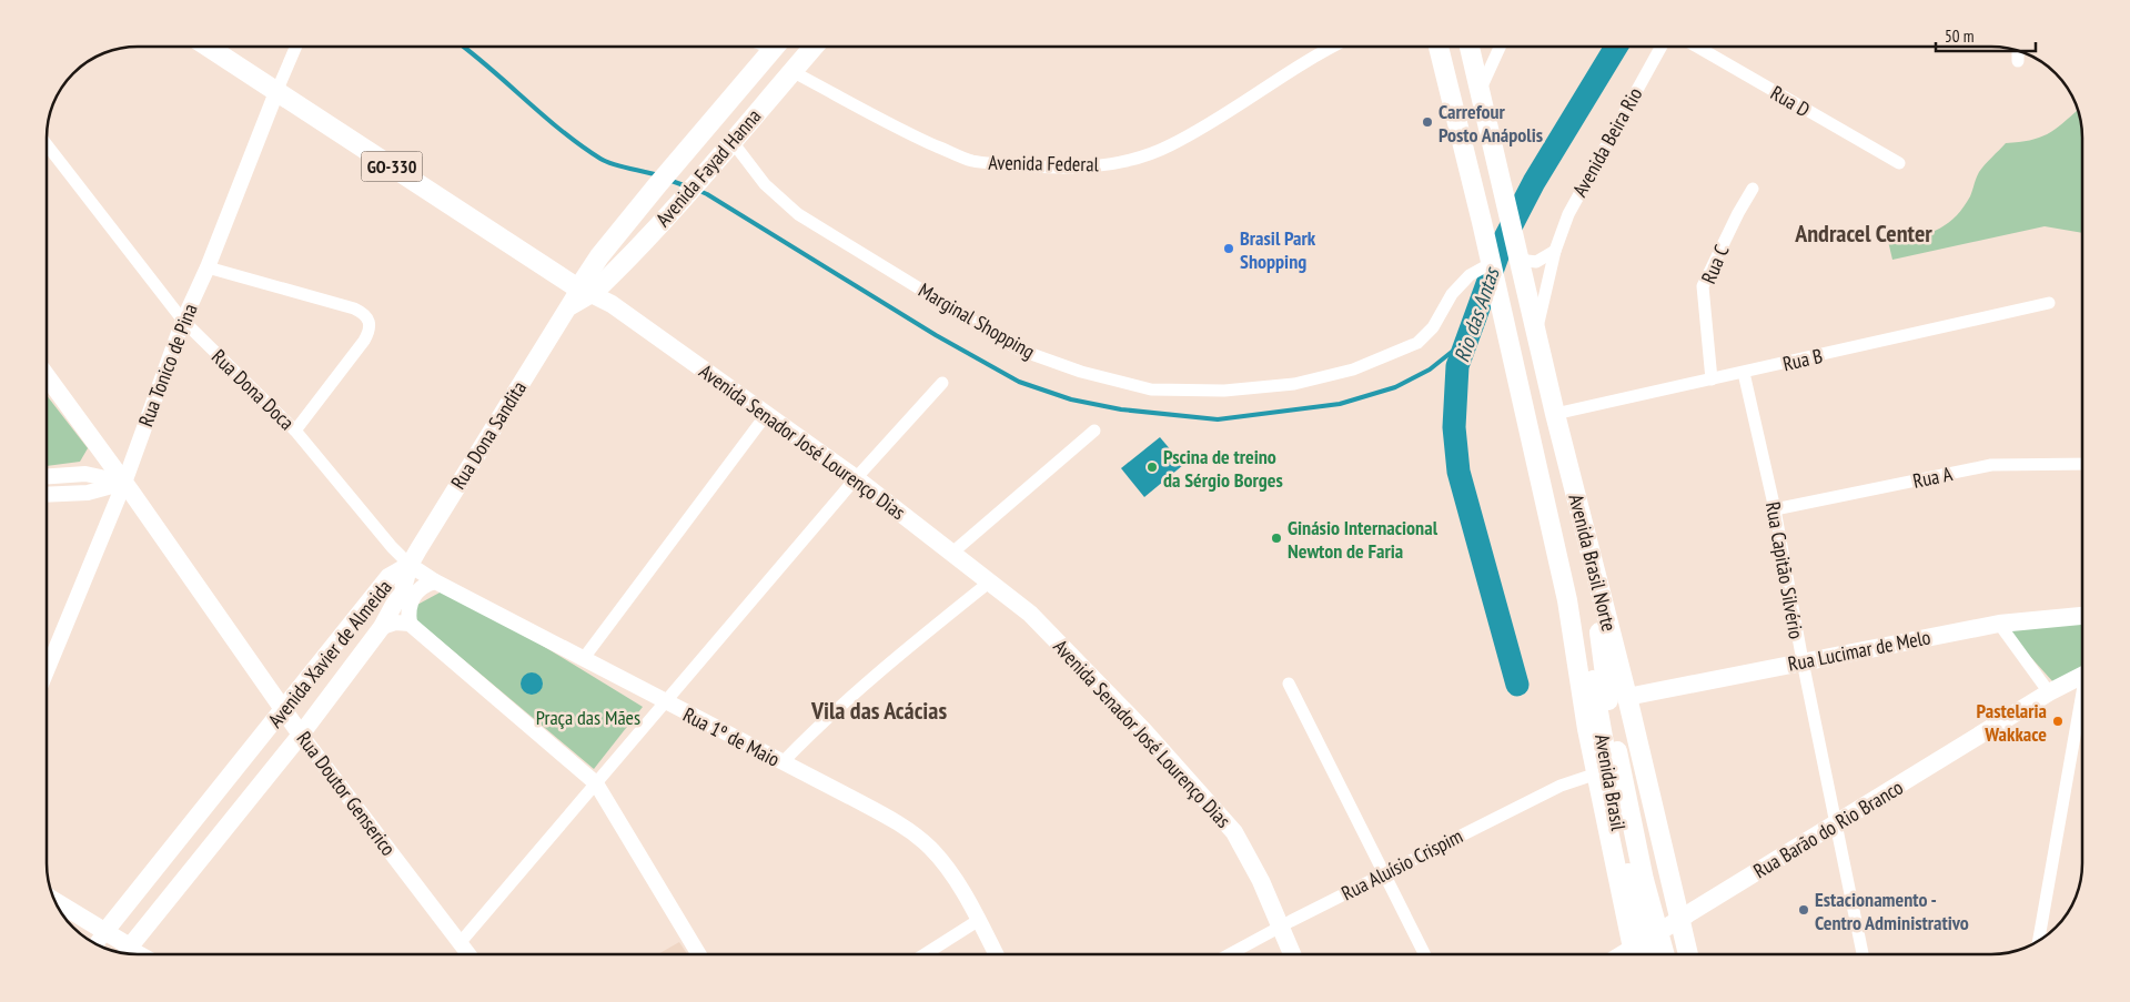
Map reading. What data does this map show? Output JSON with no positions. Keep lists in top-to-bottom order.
{
  "streets": {
    "main road": [
      "GO-330",
      "Avenida Fayad Hanna",
      "Rua Dona Sandita",
      "Avenida Senador José Lourenço Dias",
      "Avenida Brasil Norte",
      "Rua Lucimar de Melo",
      "Avenida Xavier de Almeida",
      "Avenida Brasil",
      "Rua Doutor Genserico",
      "Rua Barão do Rio Branco"
    ],
    "street": [
      "Rua D",
      "Avenida Beira Rio",
      "Avenida Federal",
      "Rua C",
      "Marginal Shopping",
      "Rua B",
      "Rua Tonico de Pina",
      "Rua Dona Doca",
      "Rua A",
      "Rua Capitão Silvério",
      "Rua 1º de Maio",
      "Rua Aluísio Crispim"
    ]
  },
  "crossings": [
    ["Avenida Beira Rio", "Avenida Brasil Norte"],
    ["Avenida Federal", "Avenida Fayad Hanna"],
    ["Avenida Fayad Hanna", "Marginal Shopping"],
    ["Avenida Fayad Hanna", "Rua Dona Sandita"],
    ["Avenida Fayad Hanna", "Avenida Senador José Lourenço Dias"],
    ["Rua C", "Rua B"],
    ["Marginal Shopping", "Avenida Brasil Norte"],
    ["Rua B", "Avenida Brasil Norte"],
    ["Rua B", "Rua Capitão Silvério"],
    ["Rua Tonico de Pina", "Rua Dona Doca"],
    ["Rua Tonico de Pina", "Avenida Senador José Lourenço Dias"],
    ["Rua Tonico de Pina", "Rua Doutor Genserico"],
    ["Rua Dona Doca", "Rua Dona Sandita"],
    ["Rua Dona Doca", "Avenida Xavier de Almeida"],
    ["Rua Dona Doca", "Rua 1º de Maio"],
    ["Rua Dona Sandita", "Avenida Senador José Lourenço Dias"],
    ["Rua Dona Sandita", "Avenida Xavier de Almeida"],
    ["Rua Dona Sandita", "Rua 1º de Maio"],
    ["Avenida Senador José Lourenço Dias", "Rua Aluísio Crispim"],
    ["Rua A", "Rua Capitão Silvério"],
    ["Avenida Brasil Norte", "Rua Lucimar de Melo"],
    ["Avenida Brasil Norte", "Avenida Brasil"],
    ["Avenida Brasil Norte", "Rua Barão do Rio Branco"],
    ["Avenida Brasil Norte", "Rua Aluísio Crispim"],
    ["Rua Capitão Silvério", "Rua Lucimar de Melo"],
    ["Rua Capitão Silvério", "Rua Barão do Rio Branco"],
    ["Avenida Xavier de Almeida", "Rua 1º de Maio"],
    ["Avenida Xavier de Almeida", "Rua Doutor Genserico"]
  ],
  "districts": ["Andracel Center", "Vila das Acácias"],
  "water": ["Rio das Antas"],
  "parks": ["Praça das Mães"],
  "places": [
    "Carrefour Posto Anápolis",
    "Brasil Park Shopping",
    "Pscina de treino da Sérgio Borges",
    "Ginásio Internacional Newton de Faria",
    "Pastelaria Wakkace",
    "Estacionamento - Centro Administrativo"
  ],
  "scale_bar": "50 m"
}
